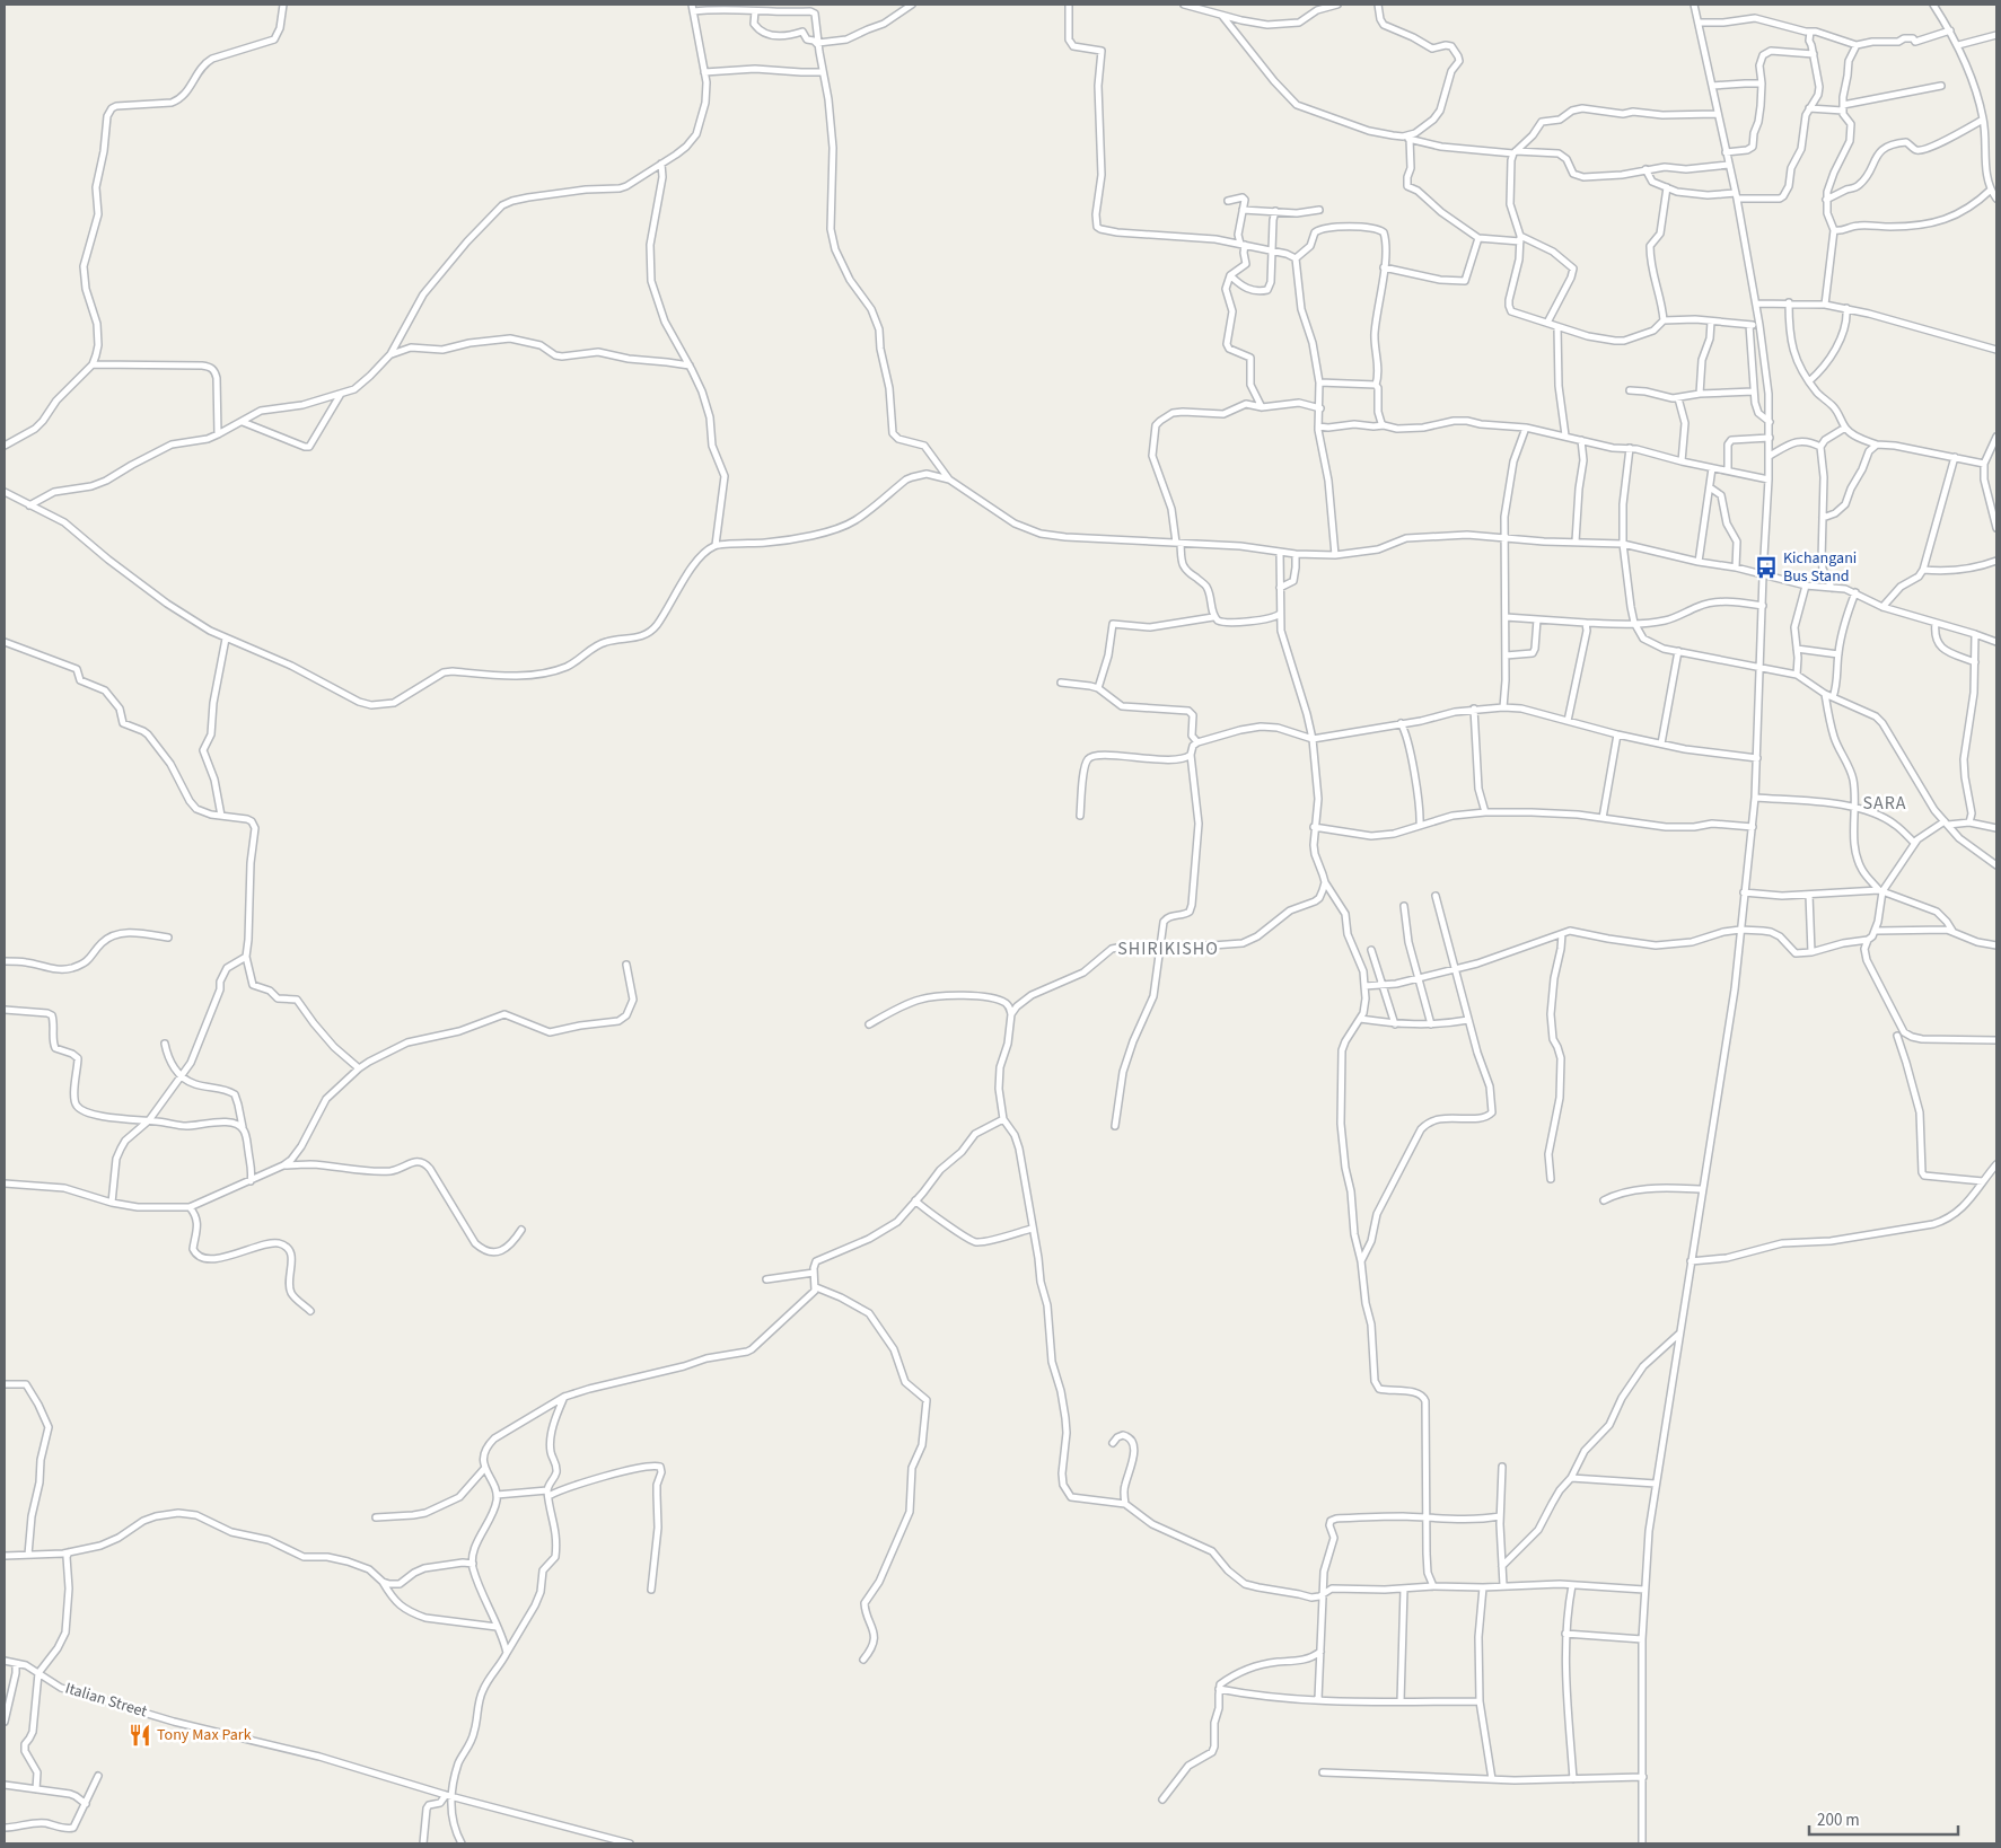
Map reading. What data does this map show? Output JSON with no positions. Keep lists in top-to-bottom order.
{
  "streets": {
    "street": ["Italian Street"]
  },
  "districts": ["SARA", "SHIRIKISHO"],
  "places": {
    "bus stop": ["Kichangani Bus Stand"],
    "restaurant": ["Tony Max Park"]
  },
  "scale_bar": "200 m"
}
